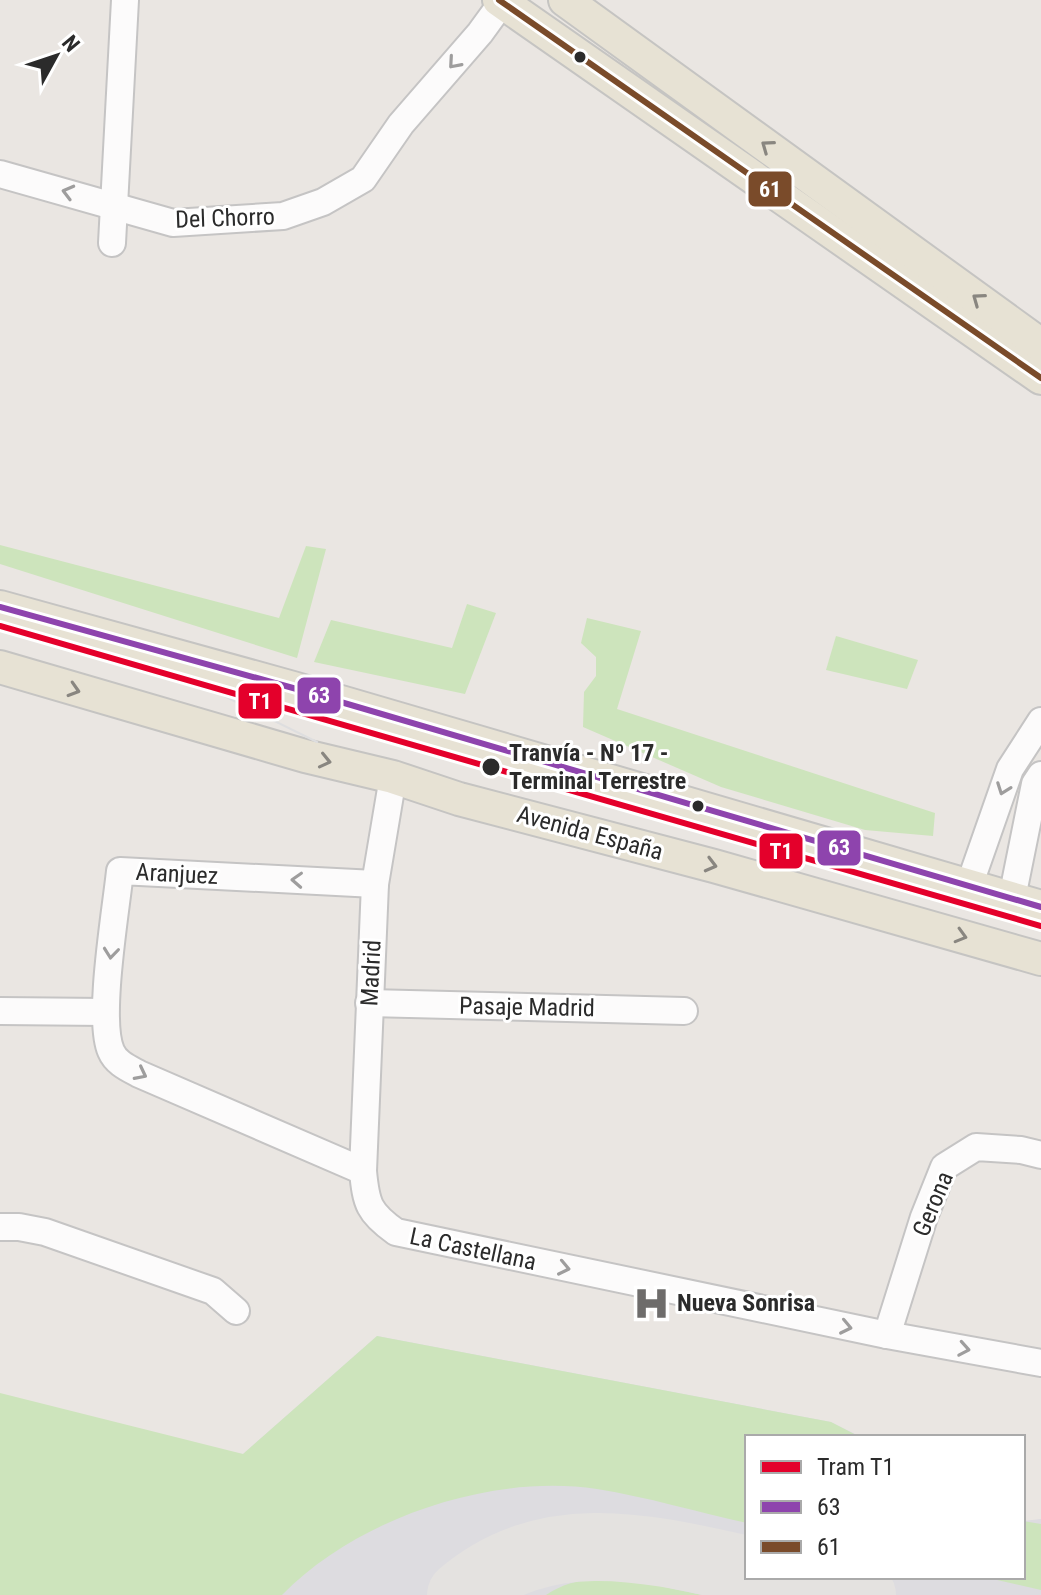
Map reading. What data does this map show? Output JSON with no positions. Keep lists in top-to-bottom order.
{
  "streets": {
    "main road": ["Avenida España"],
    "street": [
      "Del Chorro",
      "Aranjuez",
      "Madrid",
      "Pasaje Madrid",
      "Gerona",
      "La Castellana"
    ]
  },
  "crossings": [
    ["Avenida España", "Madrid"],
    ["Aranjuez", "Madrid"],
    ["Madrid", "Pasaje Madrid"],
    ["Madrid", "La Castellana"],
    ["Gerona", "La Castellana"]
  ],
  "one_way": ["Del Chorro", "La Castellana"],
  "places": {
    "other": ["Tranvía - Nº 17 - Terminal Terrestre"],
    "hospital": ["Nueva Sonrisa"]
  },
  "lines": ["transit line 61", "transit line 63", "tram line T1"],
  "legend": ["Tram T1", "63", "61"],
  "north": "top right"
}
